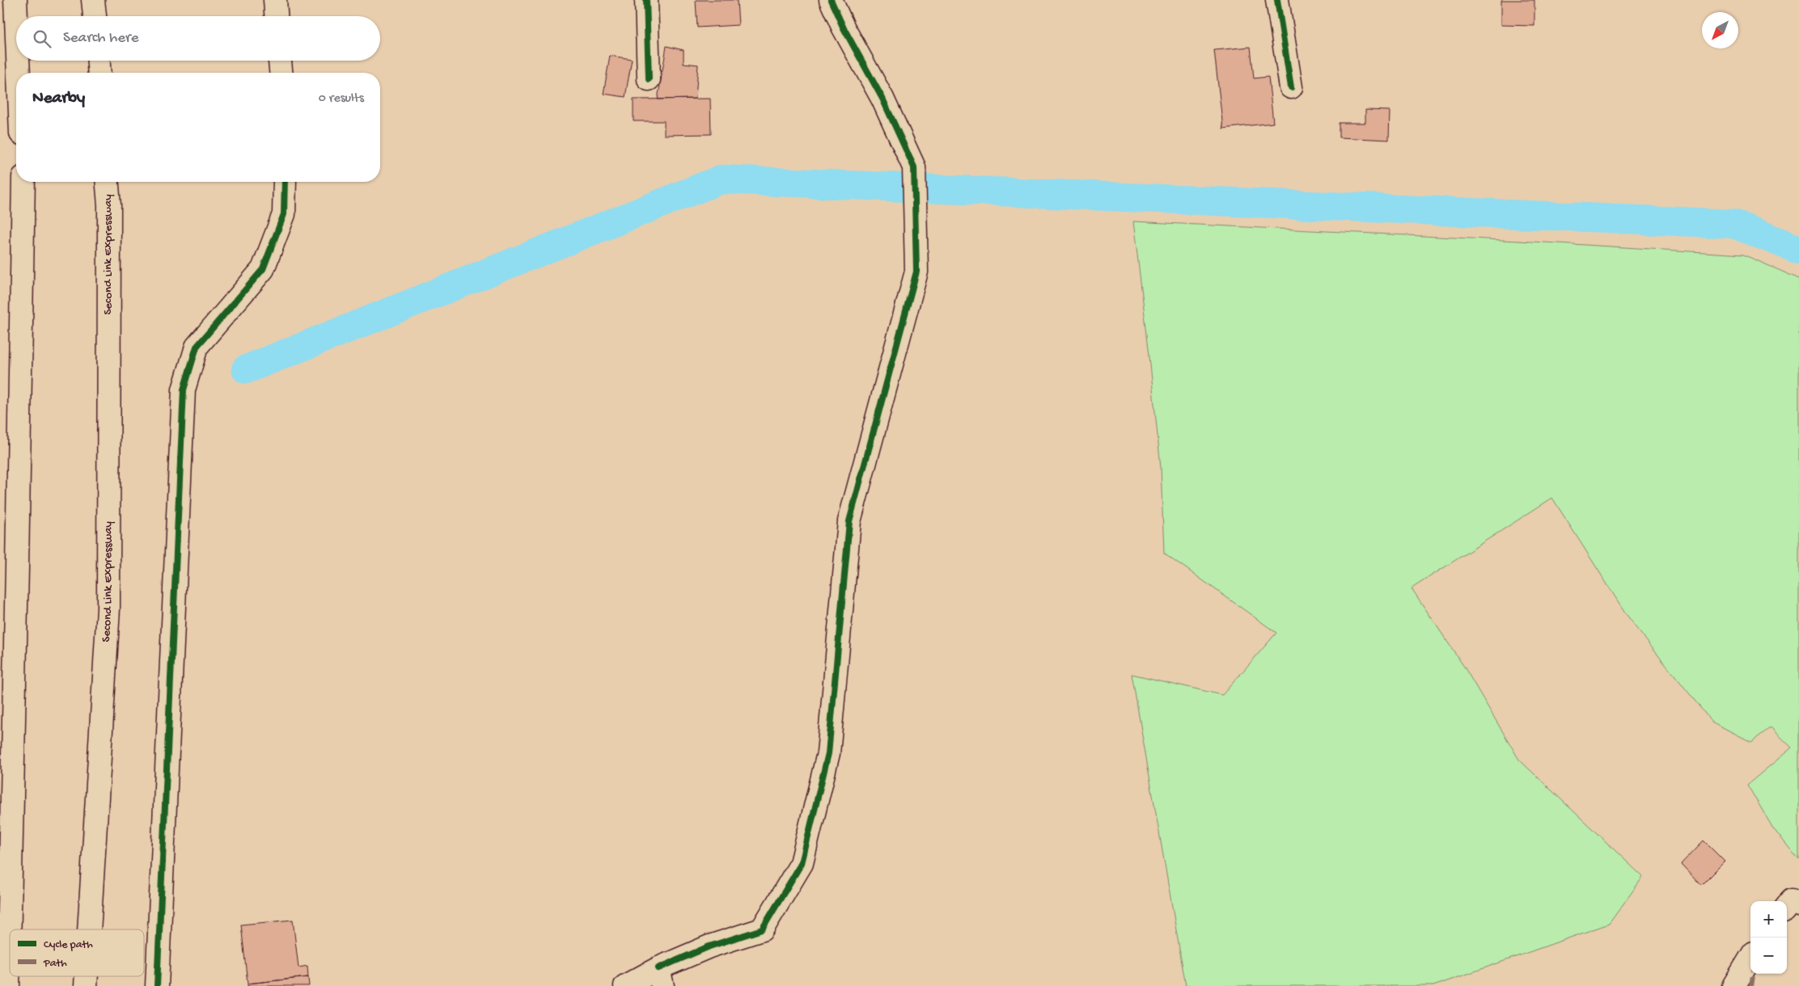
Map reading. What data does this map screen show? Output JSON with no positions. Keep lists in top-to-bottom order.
{
  "streets": {
    "main road": ["Second Link Expressway"]
  },
  "legend": ["Cycle path", "Path"],
  "north": "bottom left",
  "page": {
    "search": "Search here",
    "heading": ["Nearby", "0 results"],
    "map_buttons": ["+", "−"]
  }
}
